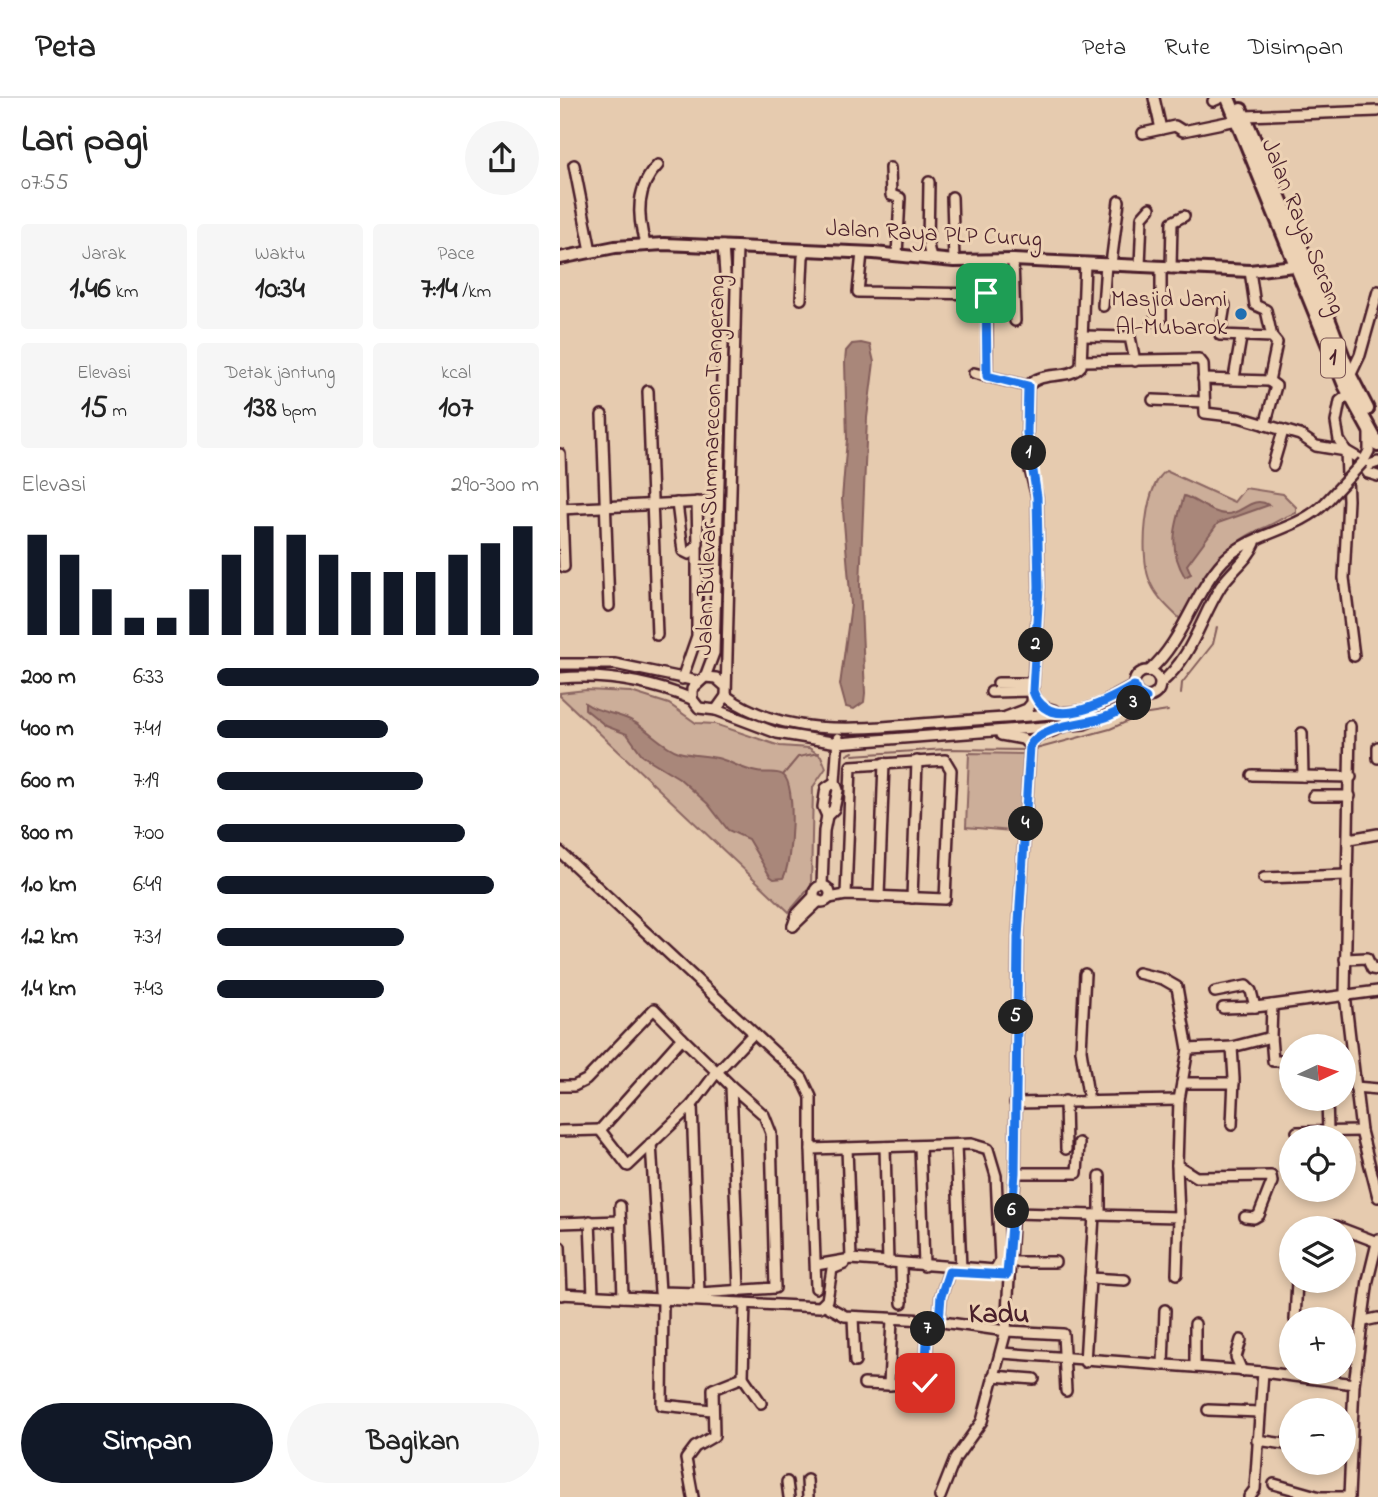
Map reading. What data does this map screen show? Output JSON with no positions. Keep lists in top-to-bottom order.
{
  "streets": {
    "highway": ["Jalan Raya Serang", "1"],
    "main road": ["Jalan Raya PLP Curug"],
    "street": ["Jalan Bulevar Summarecon Tangerang"]
  },
  "crossings": [
    ["Jalan Raya Serang", "Jalan Raya PLP Curug"],
    ["Jalan Raya PLP Curug", "Jalan Bulevar Summarecon Tangerang"]
  ],
  "districts": ["Kadu"],
  "places": ["Masjid Jami Al-Mubarok"],
  "north": "right",
  "page": {
    "header": "Peta",
    "nav": ["Peta", "Rute", "Disimpan"],
    "heading": ["Lari pagi", "07:55"],
    "stats": [
      ["Jarak", "1.46 km"],
      ["Waktu", "10:34"],
      ["Pace", "7:14 /km"],
      ["Elevasi", "15 m"],
      ["Detak jantung", "138 bpm"],
      ["kcal", "107"]
    ],
    "pins": [
      "1",
      "2",
      "3",
      "4",
      "5",
      "6",
      "7"
    ],
    "chart": ["Elevasi", "290–300 m"],
    "list": [
      {
        "name": "200 m",
        "note": "6:33"
      },
      {
        "name": "400 m",
        "note": "7:41"
      },
      {
        "name": "600 m",
        "note": "7:19"
      },
      {
        "name": "800 m",
        "note": "7:00"
      },
      {
        "name": "1.0 km",
        "note": "6:49"
      },
      {
        "name": "1.2 km",
        "note": "7:31"
      },
      {
        "name": "1.4 km",
        "note": "7:43"
      }
    ],
    "map_buttons": ["+", "−"],
    "buttons": ["Simpan", "Bagikan"]
  }
}
